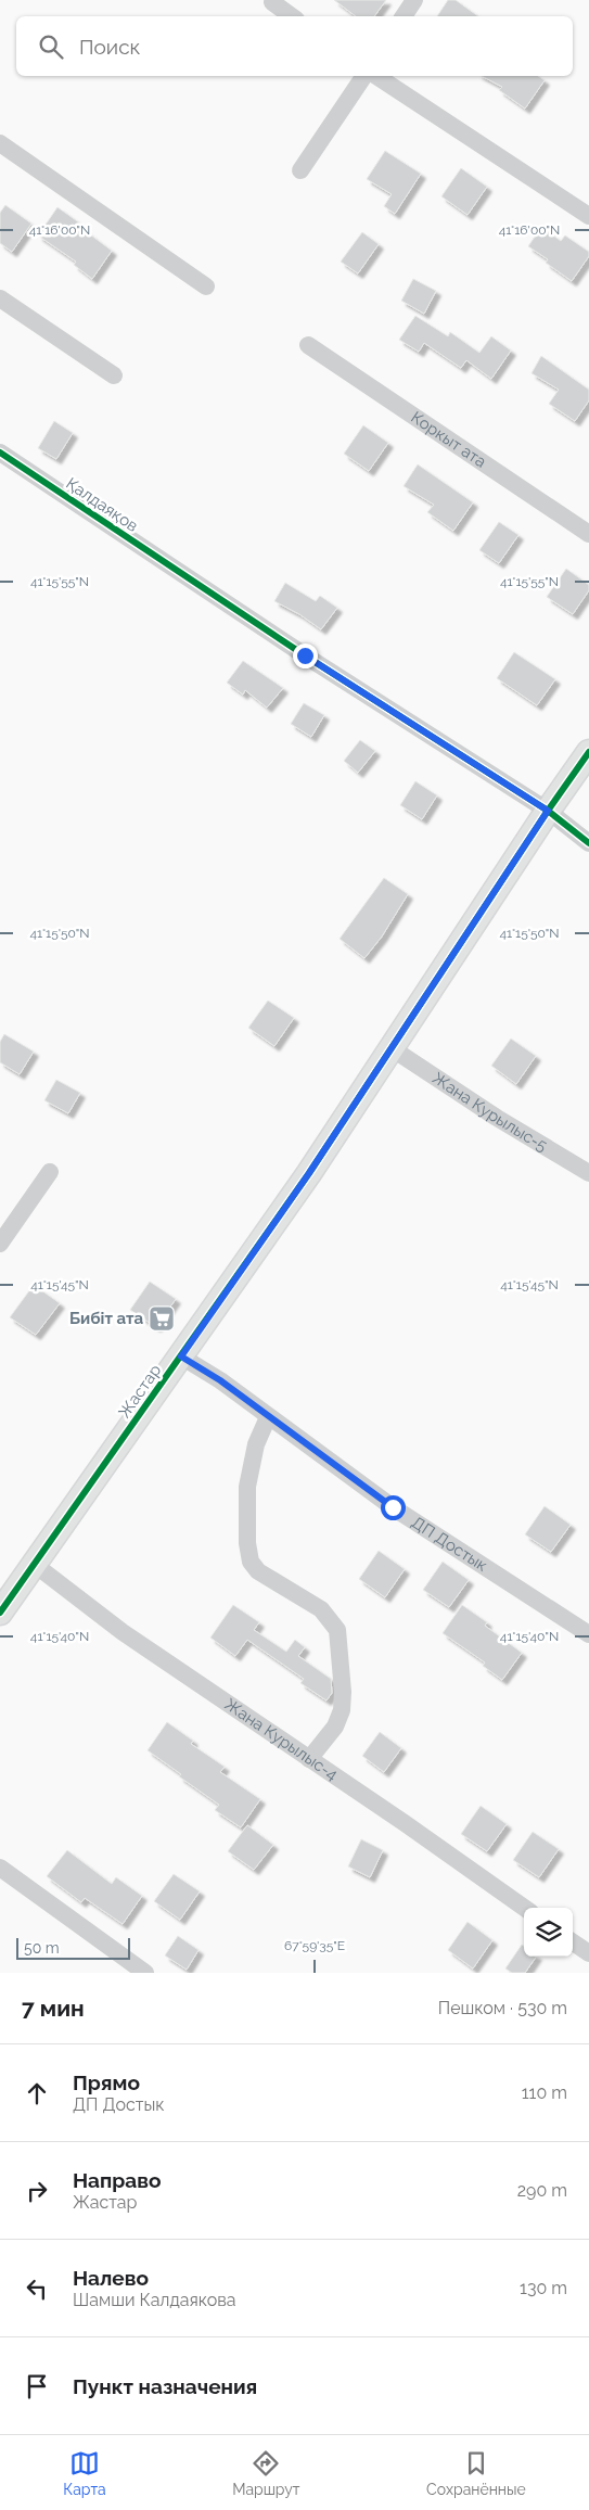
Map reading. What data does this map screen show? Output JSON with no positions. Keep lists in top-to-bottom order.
{
  "streets": {
    "street": [
      "Коркыт ата",
      "Қалдаяқов",
      "Жана Курылыс-5",
      "Жастар",
      "ДП Достык",
      "Жана Курылыс-4"
    ]
  },
  "crossings": [
    ["Қалдаяқов", "Жастар"],
    ["Жана Курылыс-5", "Жастар"],
    ["Жастар", "ДП Достык"],
    ["Жастар", "Жана Курылыс-4"]
  ],
  "places": {
    "supermarket": ["Бибіт ата"]
  },
  "scale_bar": "50 m",
  "page": {
    "search": "Поиск",
    "scale": "50 m",
    "heading": ["7 мин", "Пешком · 530 m"],
    "list": [
      ["Прямо", "ДП Достык", "110 m"],
      ["Направо", "Жастар", "290 m"],
      ["Налево", "Шамши Калдаякова", "130 m"],
      "Пункт назначения"
    ],
    "nav": ["Карта", "Маршрут", "Сохранённые"]
  },
  "coordinates": [
    "41°16'00\"N",
    "41°15'55\"N",
    "41°15'50\"N",
    "41°15'45\"N",
    "41°15'40\"N",
    "67°59'35\"E"
  ]
}
